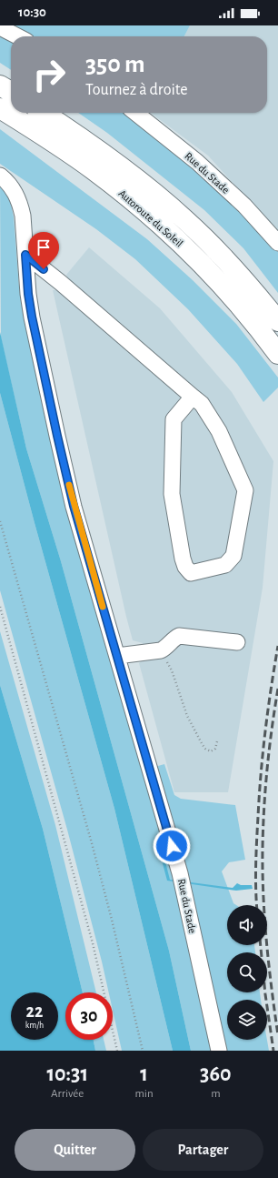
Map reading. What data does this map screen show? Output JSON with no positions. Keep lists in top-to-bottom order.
{
  "streets": {
    "highway": ["Autoroute du Soleil"],
    "street": ["Rue du Stade"]
  },
  "page": {
    "status": "10:30",
    "turn": ["350 m", "Tournez à droite"],
    "speed": "22 km/h",
    "limit": "30",
    "eta": [
      "10:31",
      "Arrivée",
      "1",
      "min",
      "360",
      "m"
    ],
    "buttons": ["Quitter", "Partager"]
  }
}
